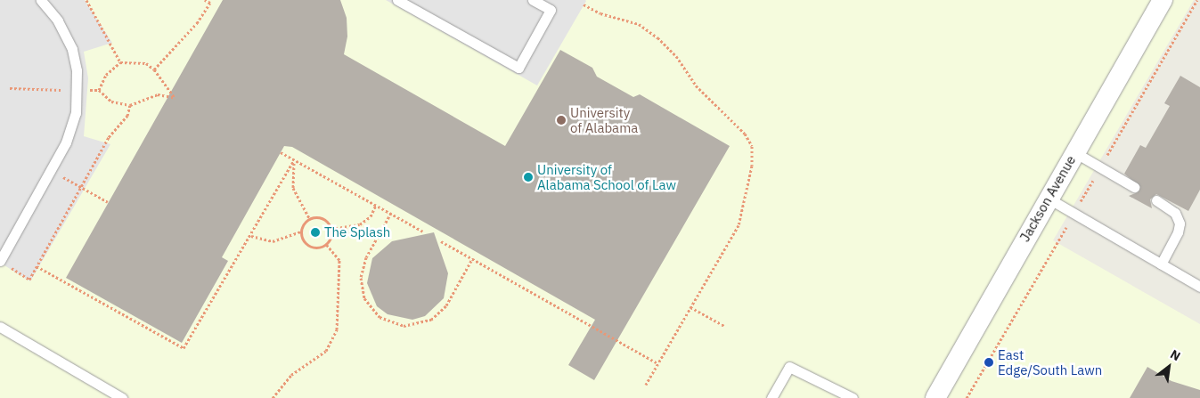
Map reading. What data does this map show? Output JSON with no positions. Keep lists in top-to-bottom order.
{
  "streets": {
    "street": ["Jackson Avenue"]
  },
  "places": [
    "University of Alabama",
    "University of Alabama School of Law",
    "The Splash",
    "East Edge/South Lawn"
  ],
  "north": "top right"
}
